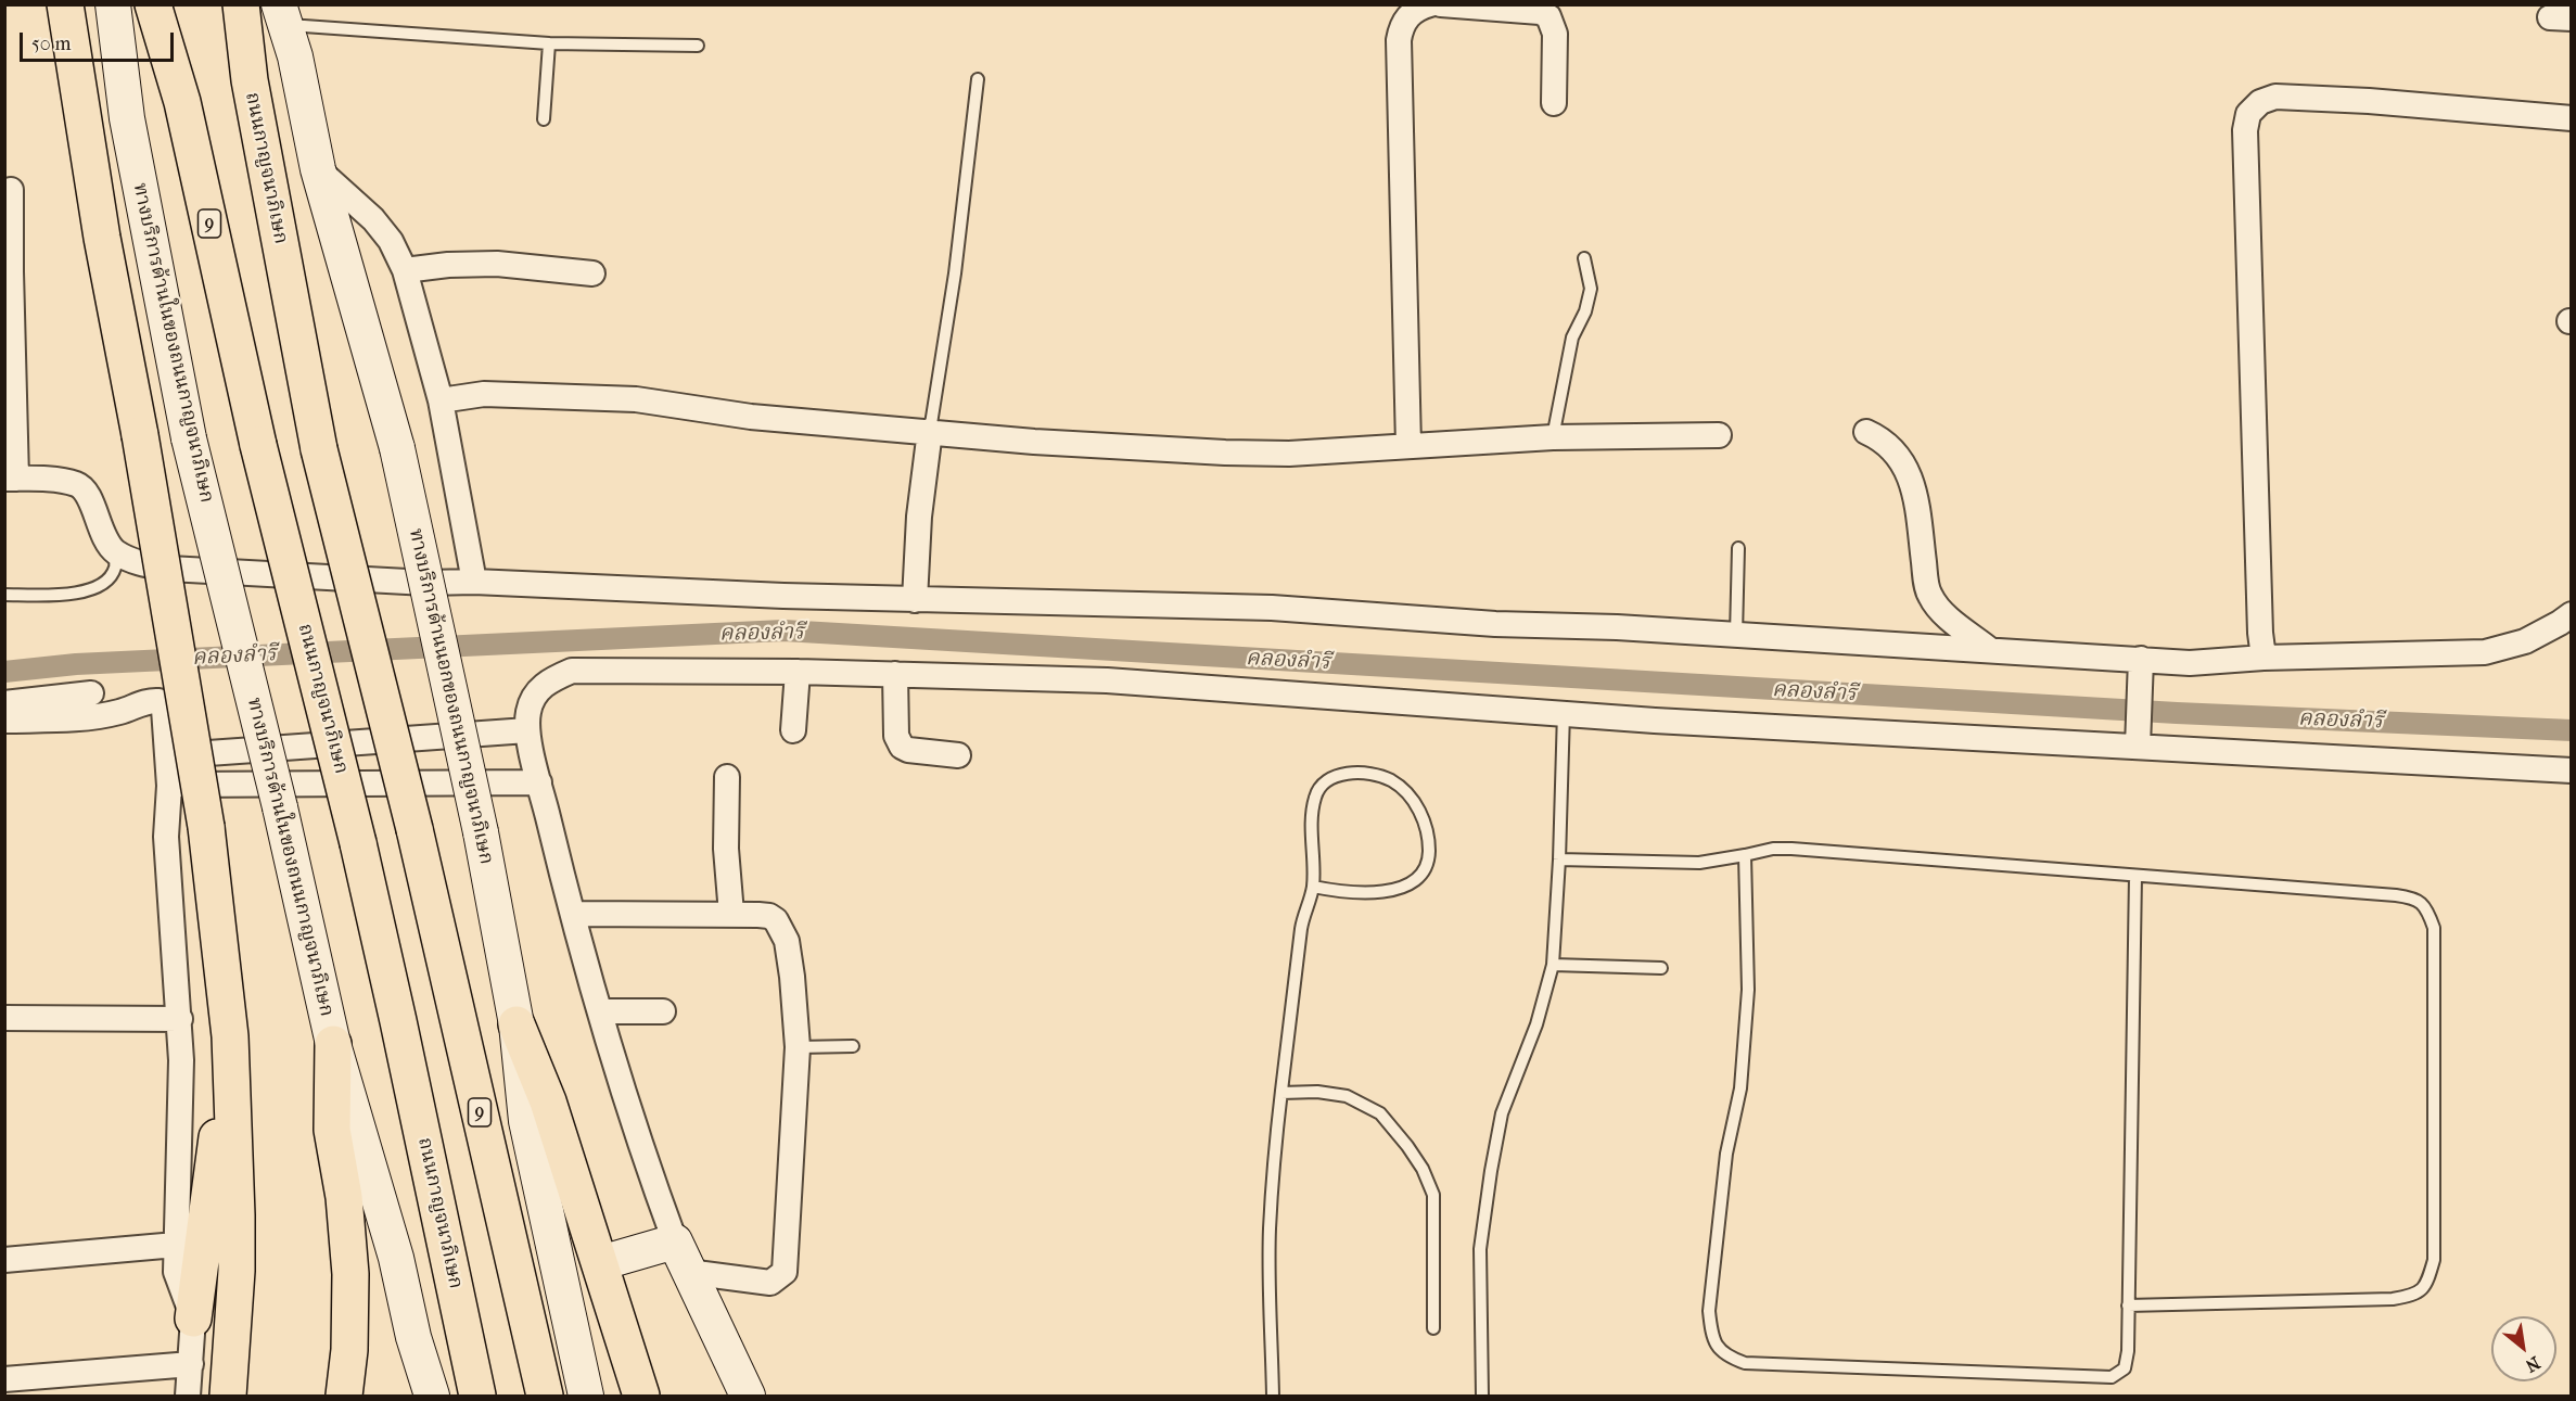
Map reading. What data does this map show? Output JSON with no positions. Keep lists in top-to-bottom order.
{
  "streets": {
    "main road": [
      "ถนนกาญจนาภิเษก",
      "9",
      "ทางบริการด้านในของถนนกาญจนาภิเษก",
      "ทางบริการด้านนอกของถนนกาญจนาภิเษก"
    ]
  },
  "water": ["คลองลำรี"],
  "scale_bar": "50 m",
  "north": "bottom right"
}
